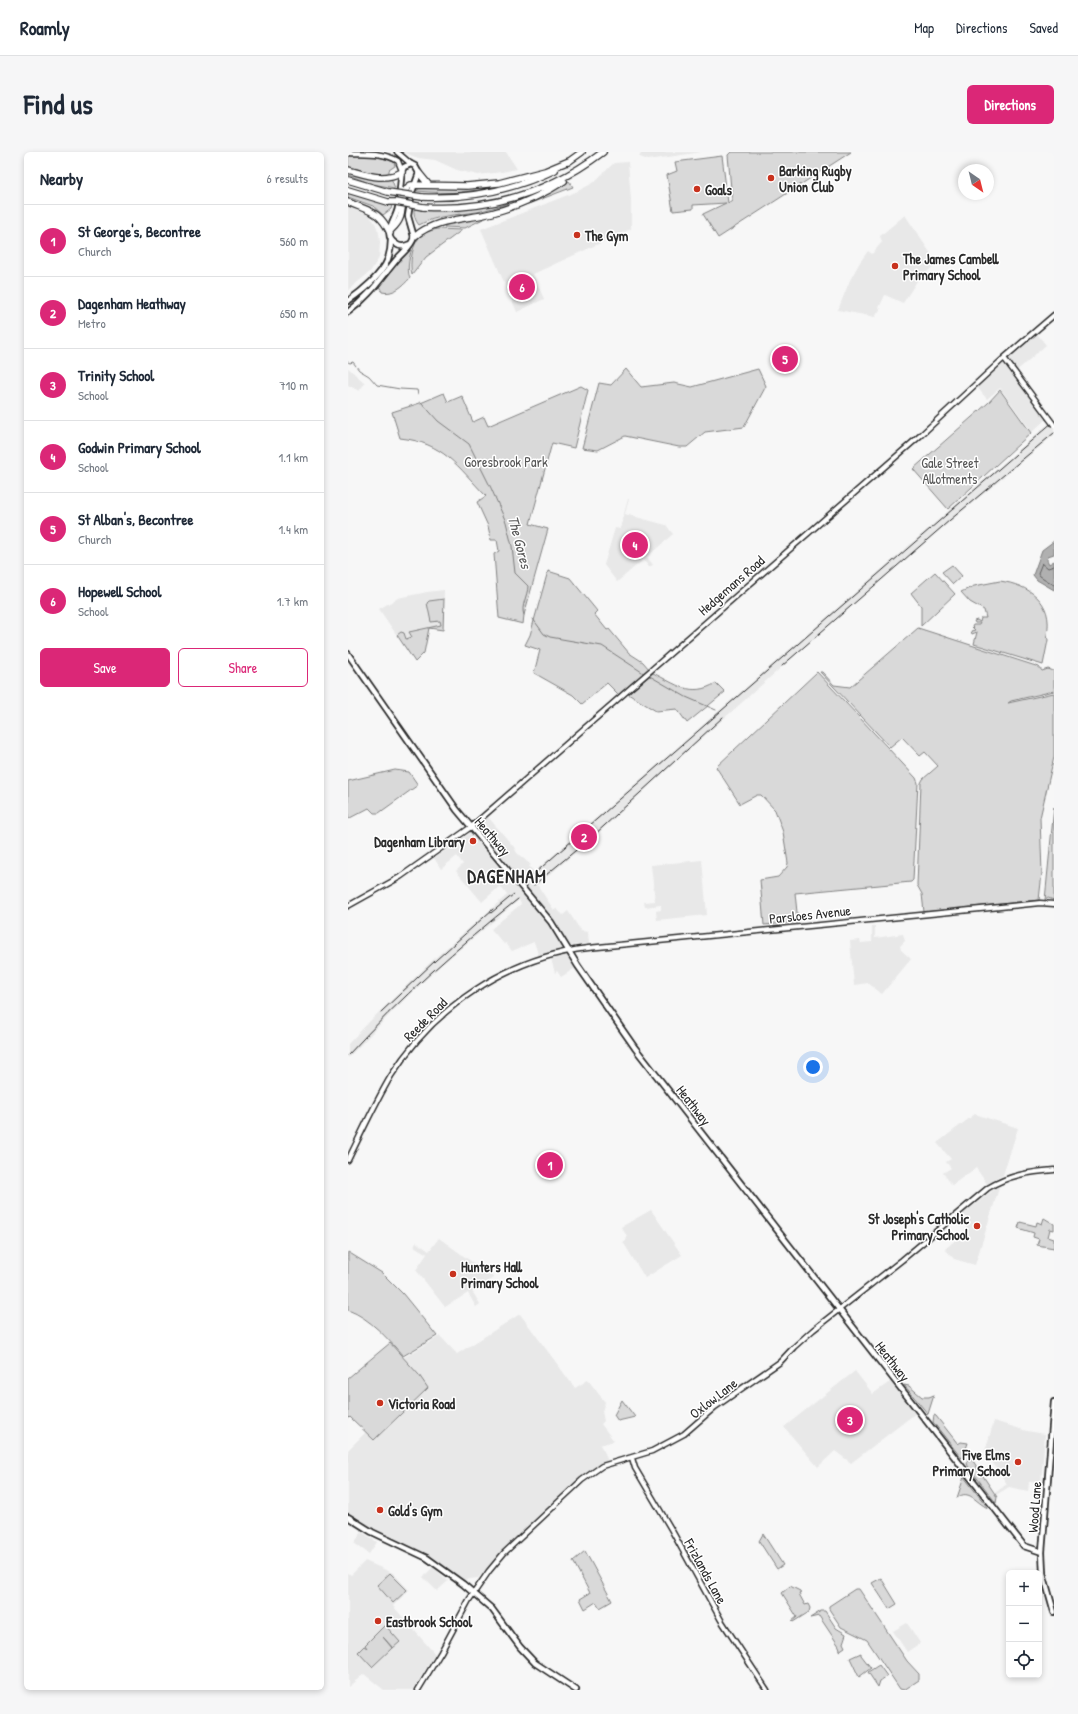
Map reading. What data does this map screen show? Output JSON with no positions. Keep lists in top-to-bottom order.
{
  "streets": {
    "main road": ["Heathway", "Wood Lane"],
    "street": [
      "Hedgemans Road",
      "Parsloes Avenue",
      "Reede Road",
      "Oxlow Lane",
      "Frizlands Lane"
    ]
  },
  "crossings": [
    ["Hedgemans Road", "Heathway"],
    ["Heathway", "Parsloes Avenue"],
    ["Heathway", "Reede Road"],
    ["Heathway", "Oxlow Lane"],
    ["Heathway", "Wood Lane"],
    ["Parsloes Avenue", "Reede Road"],
    ["Oxlow Lane", "Frizlands Lane"]
  ],
  "districts": ["DAGENHAM"],
  "water": ["The Gores"],
  "parks": ["Goresbrook Park", "Gale Street Allotments"],
  "places": [
    "Barking Rugby Union Club",
    "Goals",
    "The Gym",
    "The James Cambell Primary School",
    "Dagenham Library",
    "St Joseph's Catholic Primary School",
    "Hunters Hall Primary School",
    "Victoria Road",
    "Five Elms Primary School",
    "Gold's Gym",
    "Eastbrook School"
  ],
  "north": "bottom right",
  "page": {
    "header": "Roamly",
    "nav": ["Map", "Directions", "Saved"],
    "title": "Find us",
    "buttons": [
      "Directions",
      ["Save", "Share"]
    ],
    "heading": ["Nearby", "6 results"],
    "list": [
      {
        "mark": "1",
        "name": "St George's, Becontree",
        "note": "Church",
        "value": "560 m"
      },
      {
        "mark": "2",
        "name": "Dagenham Heathway",
        "note": "Metro",
        "value": "650 m"
      },
      {
        "mark": "3",
        "name": "Trinity School",
        "note": "School",
        "value": "710 m"
      },
      {
        "mark": "4",
        "name": "Godwin Primary School",
        "note": "School",
        "value": "1.1 km"
      },
      {
        "mark": "5",
        "name": "St Alban's, Becontree",
        "note": "Church",
        "value": "1.4 km"
      },
      {
        "mark": "6",
        "name": "Hopewell School",
        "note": "School",
        "value": "1.7 km"
      }
    ],
    "pins": [
      "6",
      "5",
      "4",
      "2",
      "1",
      "3"
    ],
    "map_buttons": ["+", "−"]
  }
}
